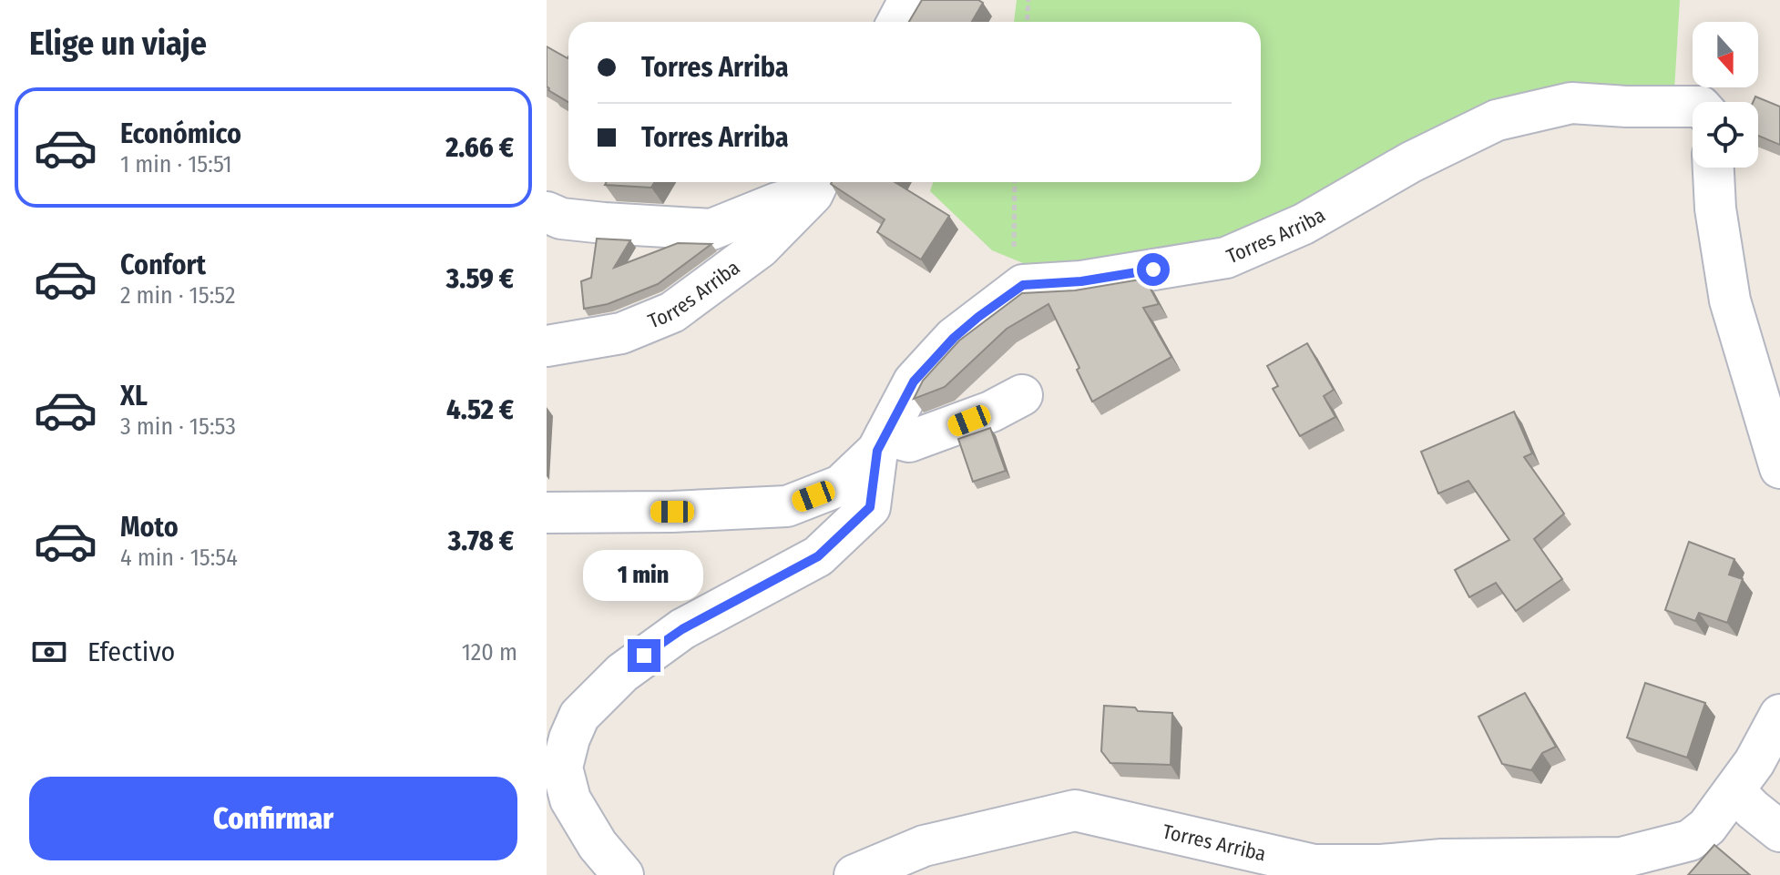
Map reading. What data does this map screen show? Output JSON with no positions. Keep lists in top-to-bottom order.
{
  "streets": {
    "street": ["Torres Arriba"]
  },
  "north": "bottom",
  "page": {
    "heading": "Elige un viaje",
    "banner": ["Torres Arriba", "Torres Arriba"],
    "list": [
      {
        "name": "Económico",
        "note": "1 min · 15:51",
        "value": "2.66 €"
      },
      {
        "name": "Confort",
        "note": "2 min · 15:52",
        "value": "3.59 €"
      },
      {
        "name": "XL",
        "note": "3 min · 15:53",
        "value": "4.52 €"
      },
      {
        "name": "Moto",
        "note": "4 min · 15:54",
        "value": "3.78 €"
      }
    ],
    "bubble": "1 min",
    "pay": ["Efectivo", "120 m"],
    "buttons": "Confirmar"
  }
}
